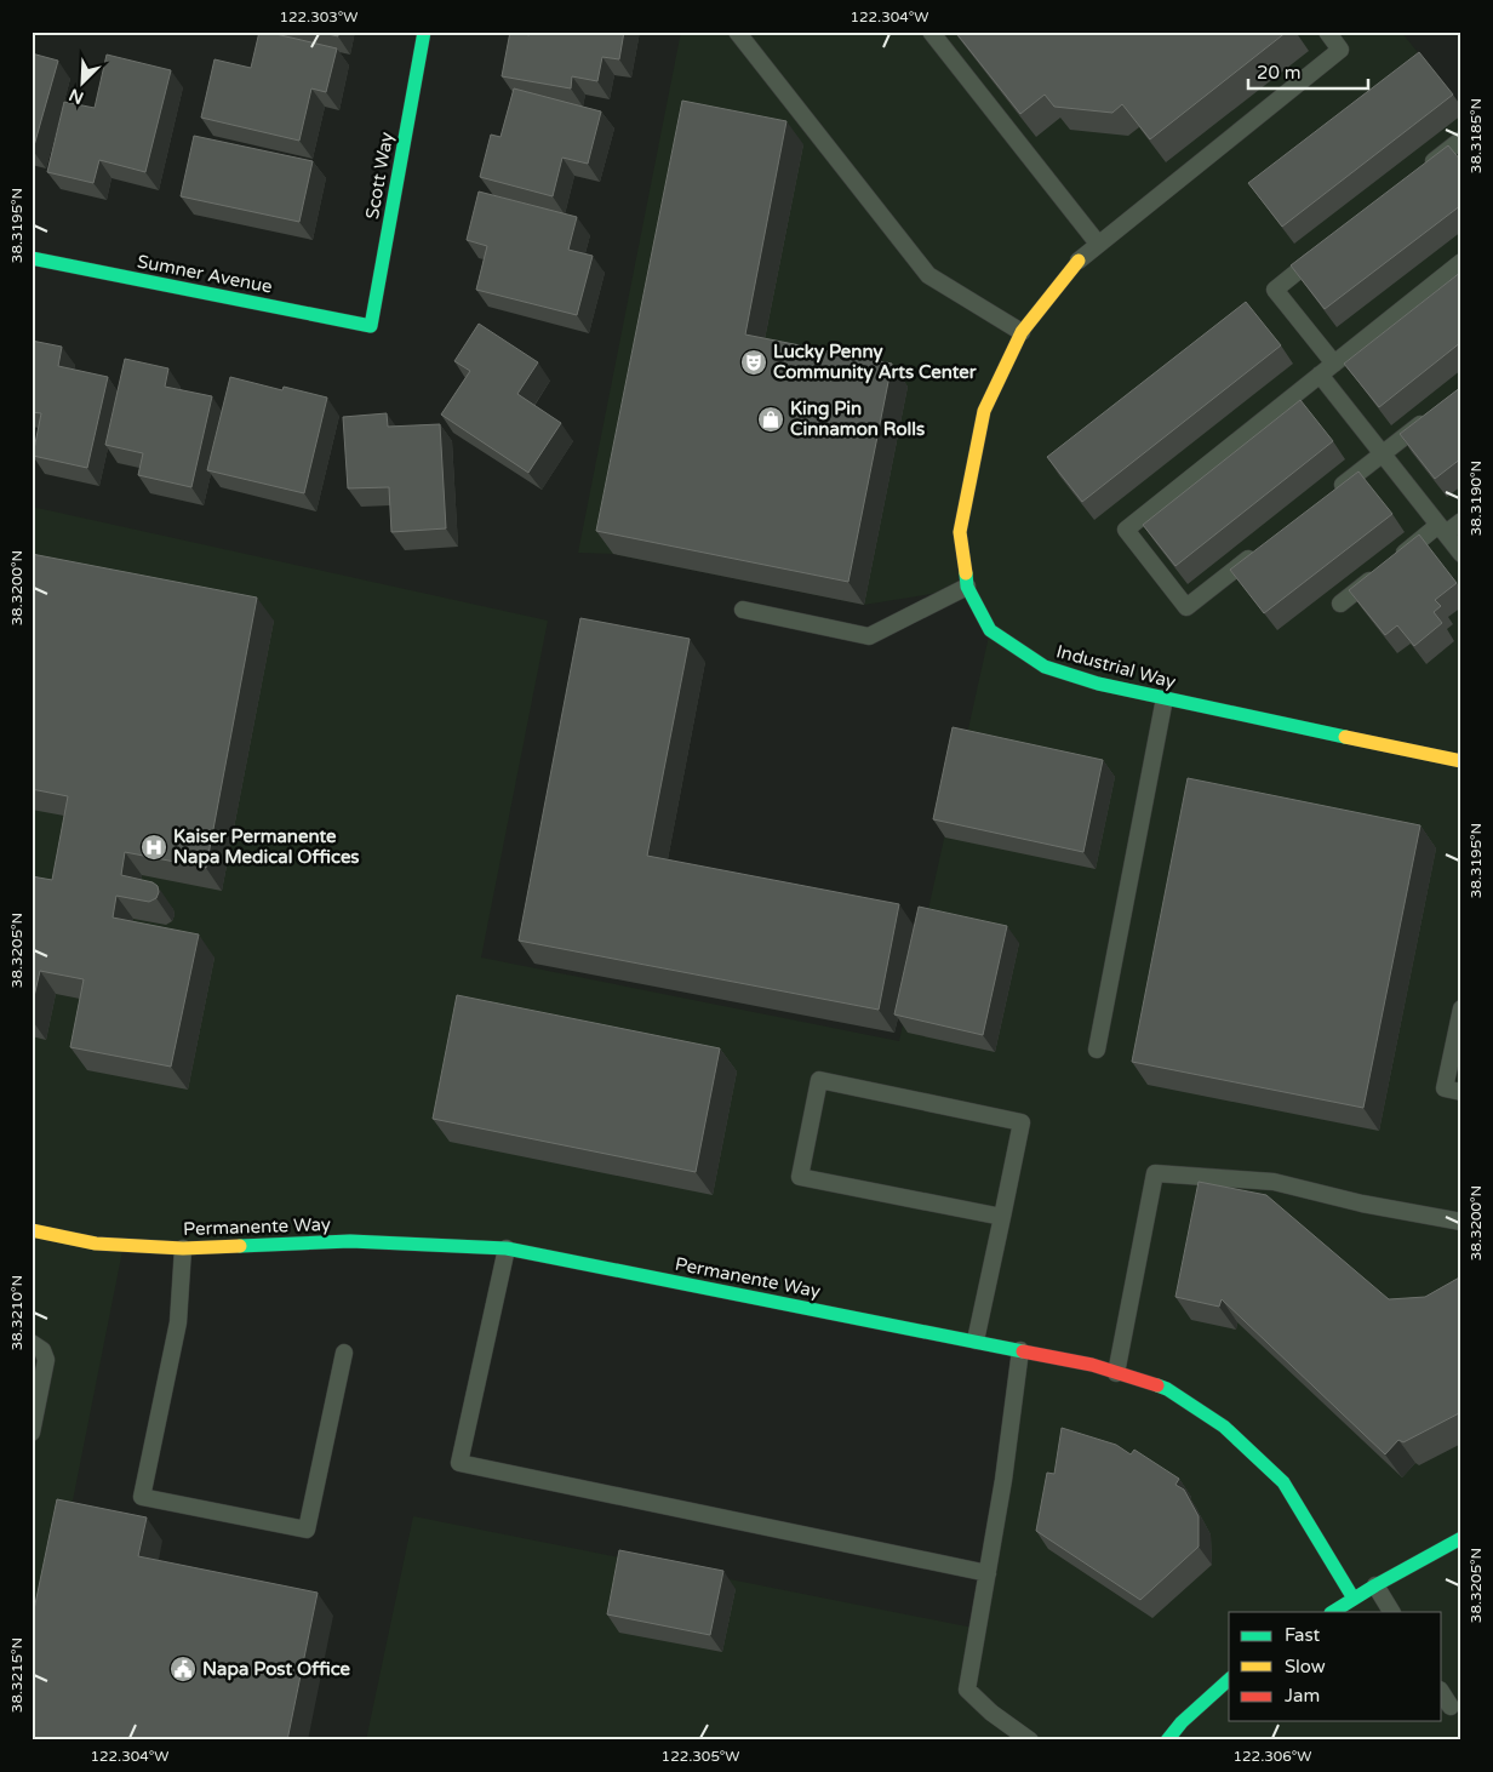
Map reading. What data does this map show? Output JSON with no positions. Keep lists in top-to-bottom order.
{
  "streets": {
    "street": [
      "Scott Way",
      "Sumner Avenue",
      "Industrial Way",
      "Permanente Way"
    ]
  },
  "crossings": [
    ["Scott Way", "Sumner Avenue"]
  ],
  "places": {
    "theatre": ["Lucky Penny Community Arts Center"],
    "shop": ["King Pin Cinnamon Rolls"],
    "hospital": ["Kaiser Permanente Napa Medical Offices"],
    "public building": ["Napa Post Office"]
  },
  "legend": ["Fast", "Slow", "Jam"],
  "scale_bar": "20 m",
  "north": "bottom left",
  "coordinates": [
    "122.303°W",
    "122.304°W",
    "38.3185°N",
    "38.3195°N",
    "38.3190°N",
    "38.3200°N",
    "38.3205°N",
    "38.3210°N",
    "38.3215°N",
    "122.305°W",
    "122.306°W"
  ]
}
